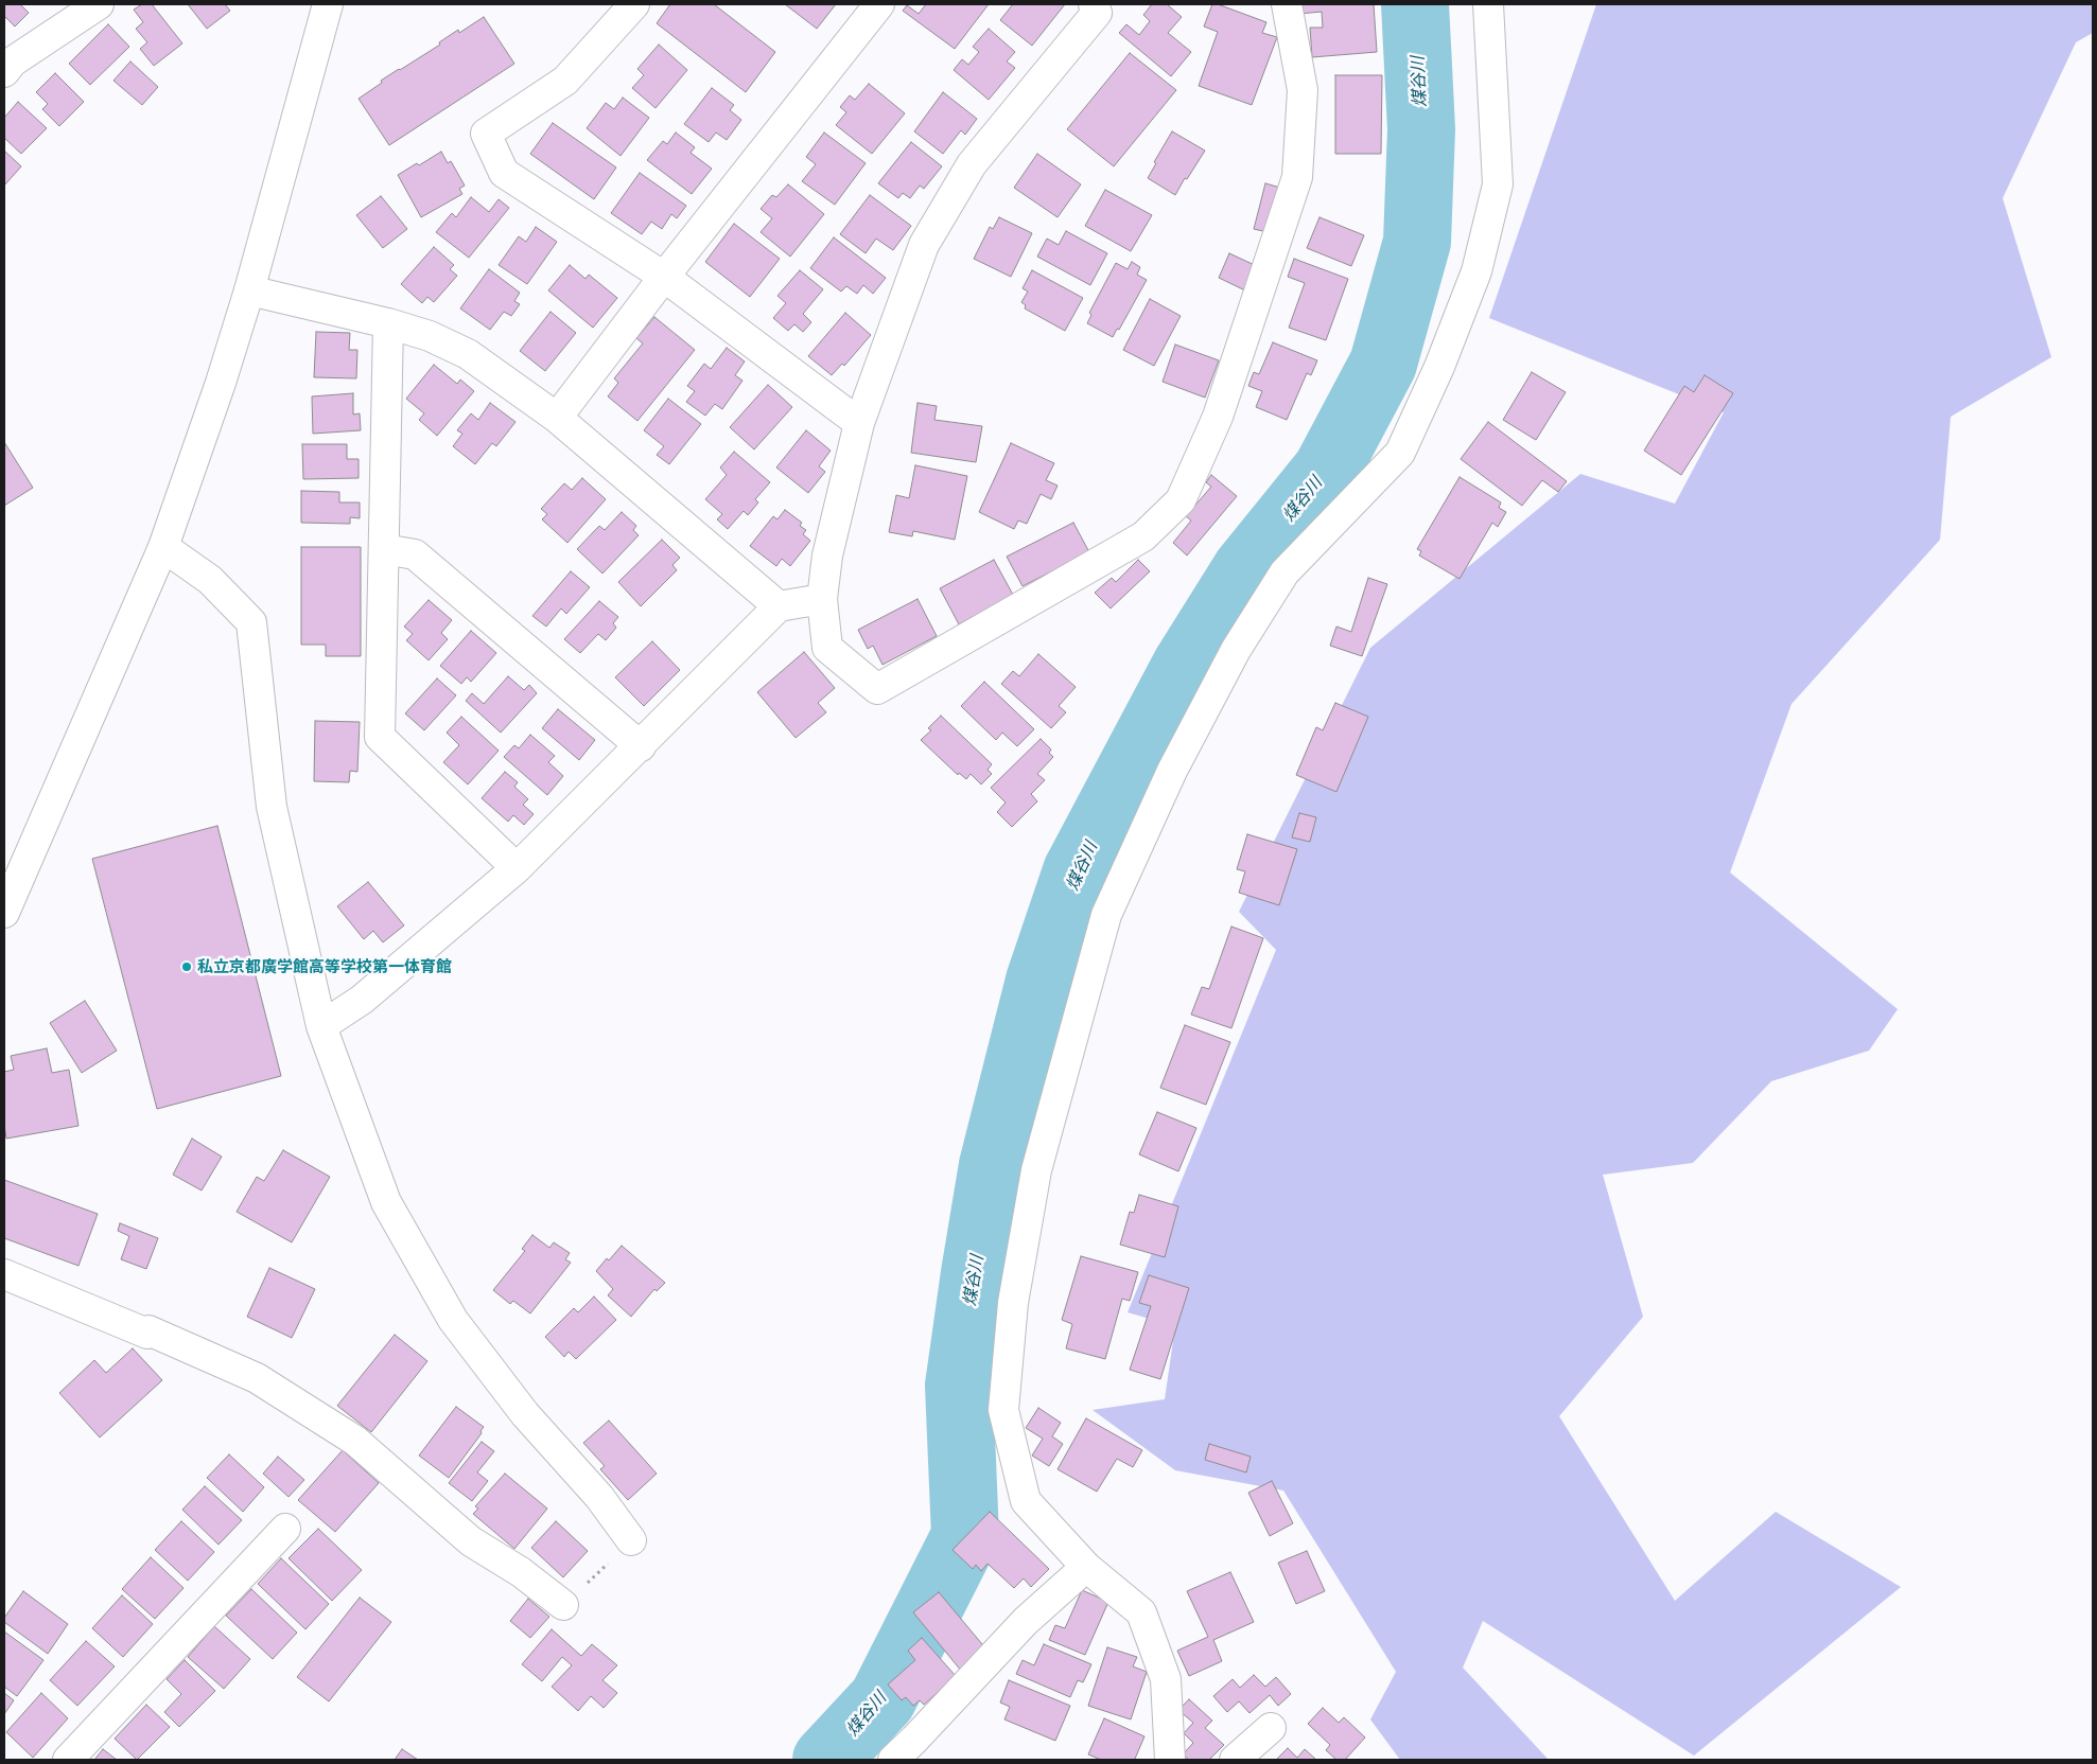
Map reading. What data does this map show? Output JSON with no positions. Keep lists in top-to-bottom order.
{
  "water": ["煤谷川"],
  "places": ["私立京都廣学館高等学校第一体育館"]
}
